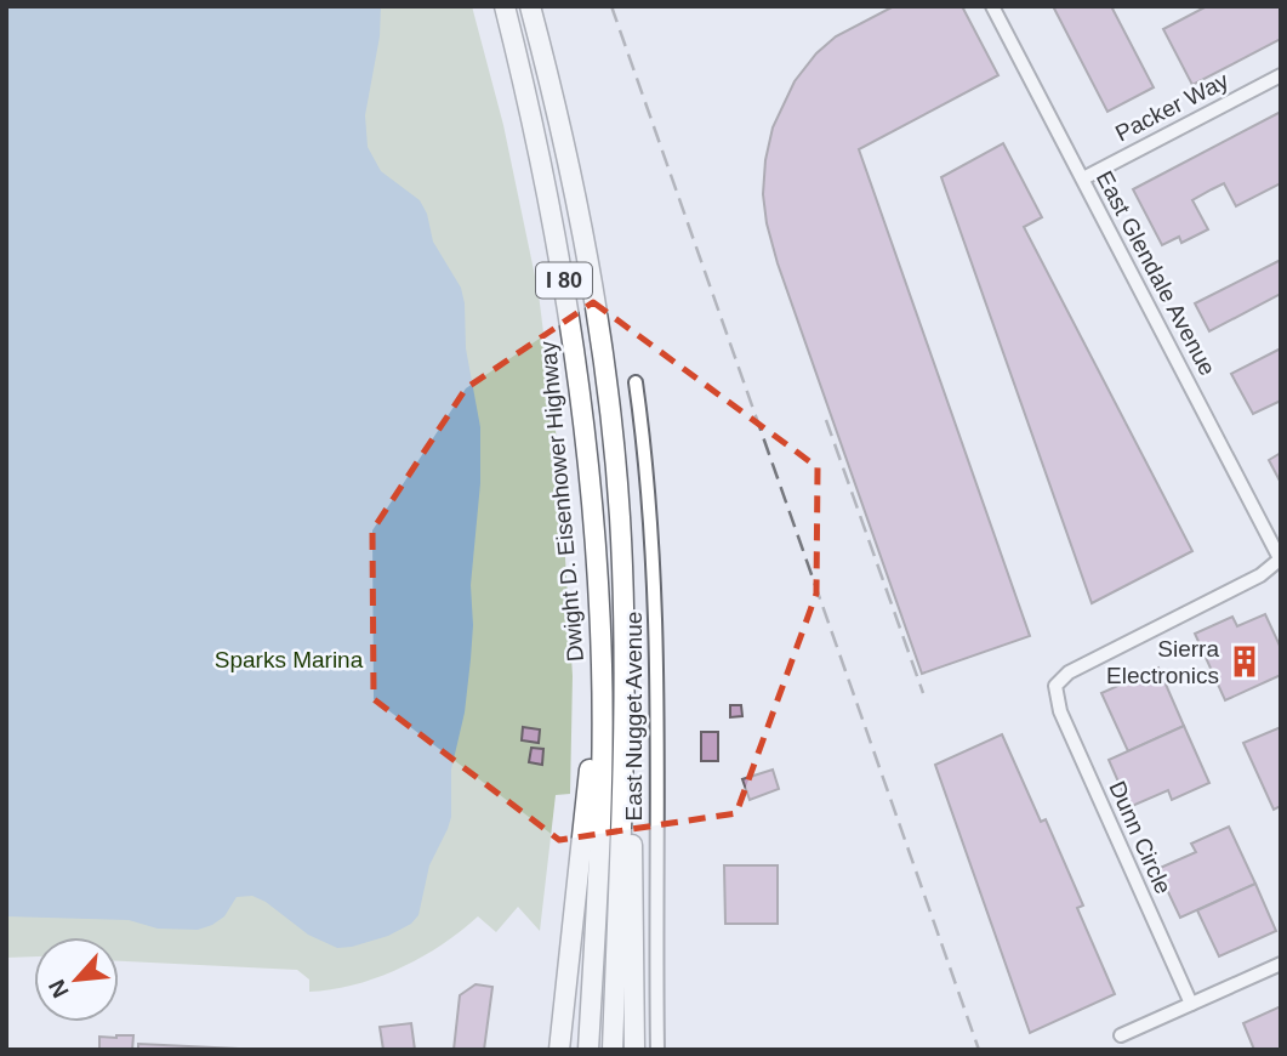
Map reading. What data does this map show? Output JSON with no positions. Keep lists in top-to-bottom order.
{
  "streets": {
    "highway": ["I 80", "Dwight D. Eisenhower Highway"],
    "street": [
      "Packer Way",
      "East Glendale Avenue",
      "East Nugget Avenue",
      "Dunn Circle"
    ]
  },
  "crossings": [
    ["Packer Way", "East Glendale Avenue"],
    ["East Glendale Avenue", "Dunn Circle"]
  ],
  "parks": ["Sparks Marina"],
  "places": {
    "building": ["Sierra Electronics"]
  },
  "north": "bottom left"
}
